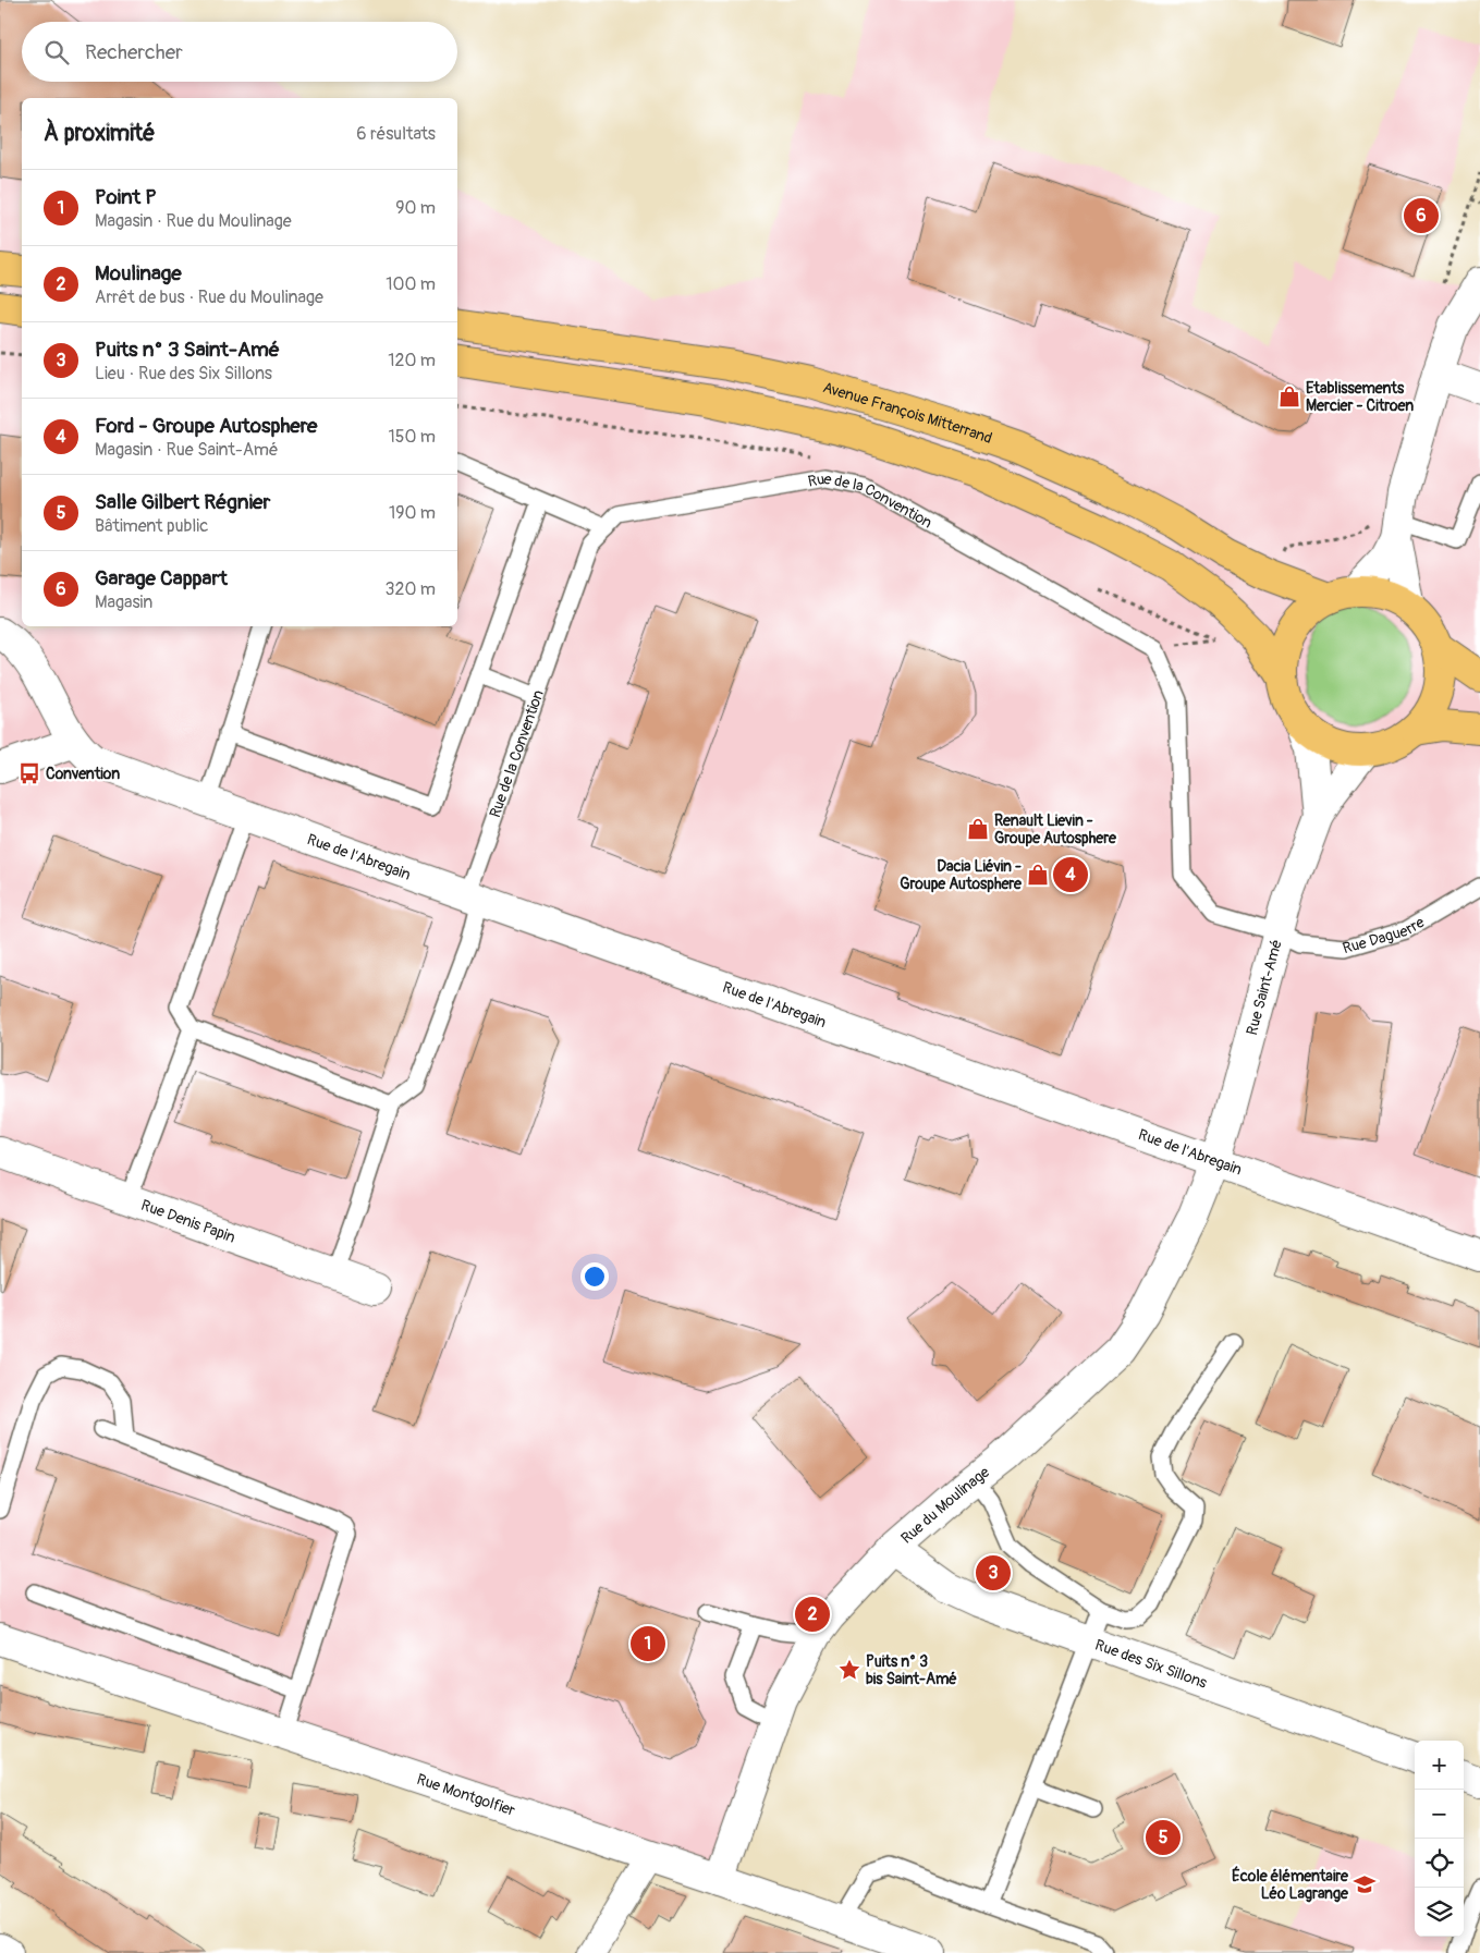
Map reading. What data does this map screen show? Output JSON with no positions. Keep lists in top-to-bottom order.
{
  "streets": {
    "main road": ["Avenue François Mitterrand"],
    "street": [
      "Rue de l'Abregain",
      "Rue Saint-Amé",
      "Rue Denis Papin",
      "Rue du Moulinage",
      "Rue des Six Sillons",
      "Rue Montgolfier"
    ],
    "lane": ["Rue de la Convention", "Rue Daguerre"]
  },
  "crossings": [
    ["Rue de la Convention", "Rue de l'Abregain"],
    ["Rue de l'Abregain", "Rue Saint-Amé"],
    ["Rue de l'Abregain", "Rue du Moulinage"],
    ["Rue Daguerre", "Rue Saint-Amé"],
    ["Rue Saint-Amé", "Rue du Moulinage"],
    ["Rue du Moulinage", "Rue des Six Sillons"],
    ["Rue du Moulinage", "Rue Montgolfier"]
  ],
  "places": {
    "shop": ["Etablissements Mercier - Citroen", "Renault Lievin - Groupe Autosphere", "Dacia Liévin - Groupe Autosphere"],
    "bus stop": ["Convention"],
    "place": ["Puits n° 3 bis Saint-Amé"],
    "school or university": ["École élémentaire Léo Lagrange"]
  },
  "page": {
    "search": "Rechercher",
    "heading": ["À proximité", "6 résultats"],
    "list": [
      {
        "mark": "1",
        "name": "Point P",
        "note": "Magasin · Rue du Moulinage",
        "value": "90 m"
      },
      {
        "mark": "2",
        "name": "Moulinage",
        "note": "Arrêt de bus · Rue du Moulinage",
        "value": "100 m"
      },
      {
        "mark": "3",
        "name": "Puits n° 3 Saint-Amé",
        "note": "Lieu · Rue des Six Sillons",
        "value": "120 m"
      },
      {
        "mark": "4",
        "name": "Ford - Groupe Autosphere",
        "note": "Magasin · Rue Saint-Amé",
        "value": "150 m"
      },
      {
        "mark": "5",
        "name": "Salle Gilbert Régnier",
        "note": "Bâtiment public",
        "value": "190 m"
      },
      {
        "mark": "6",
        "name": "Garage Cappart",
        "note": "Magasin",
        "value": "320 m"
      }
    ],
    "pins": [
      "6",
      "4",
      "3",
      "2",
      "1",
      "5"
    ],
    "map_buttons": ["+", "−"]
  }
}
